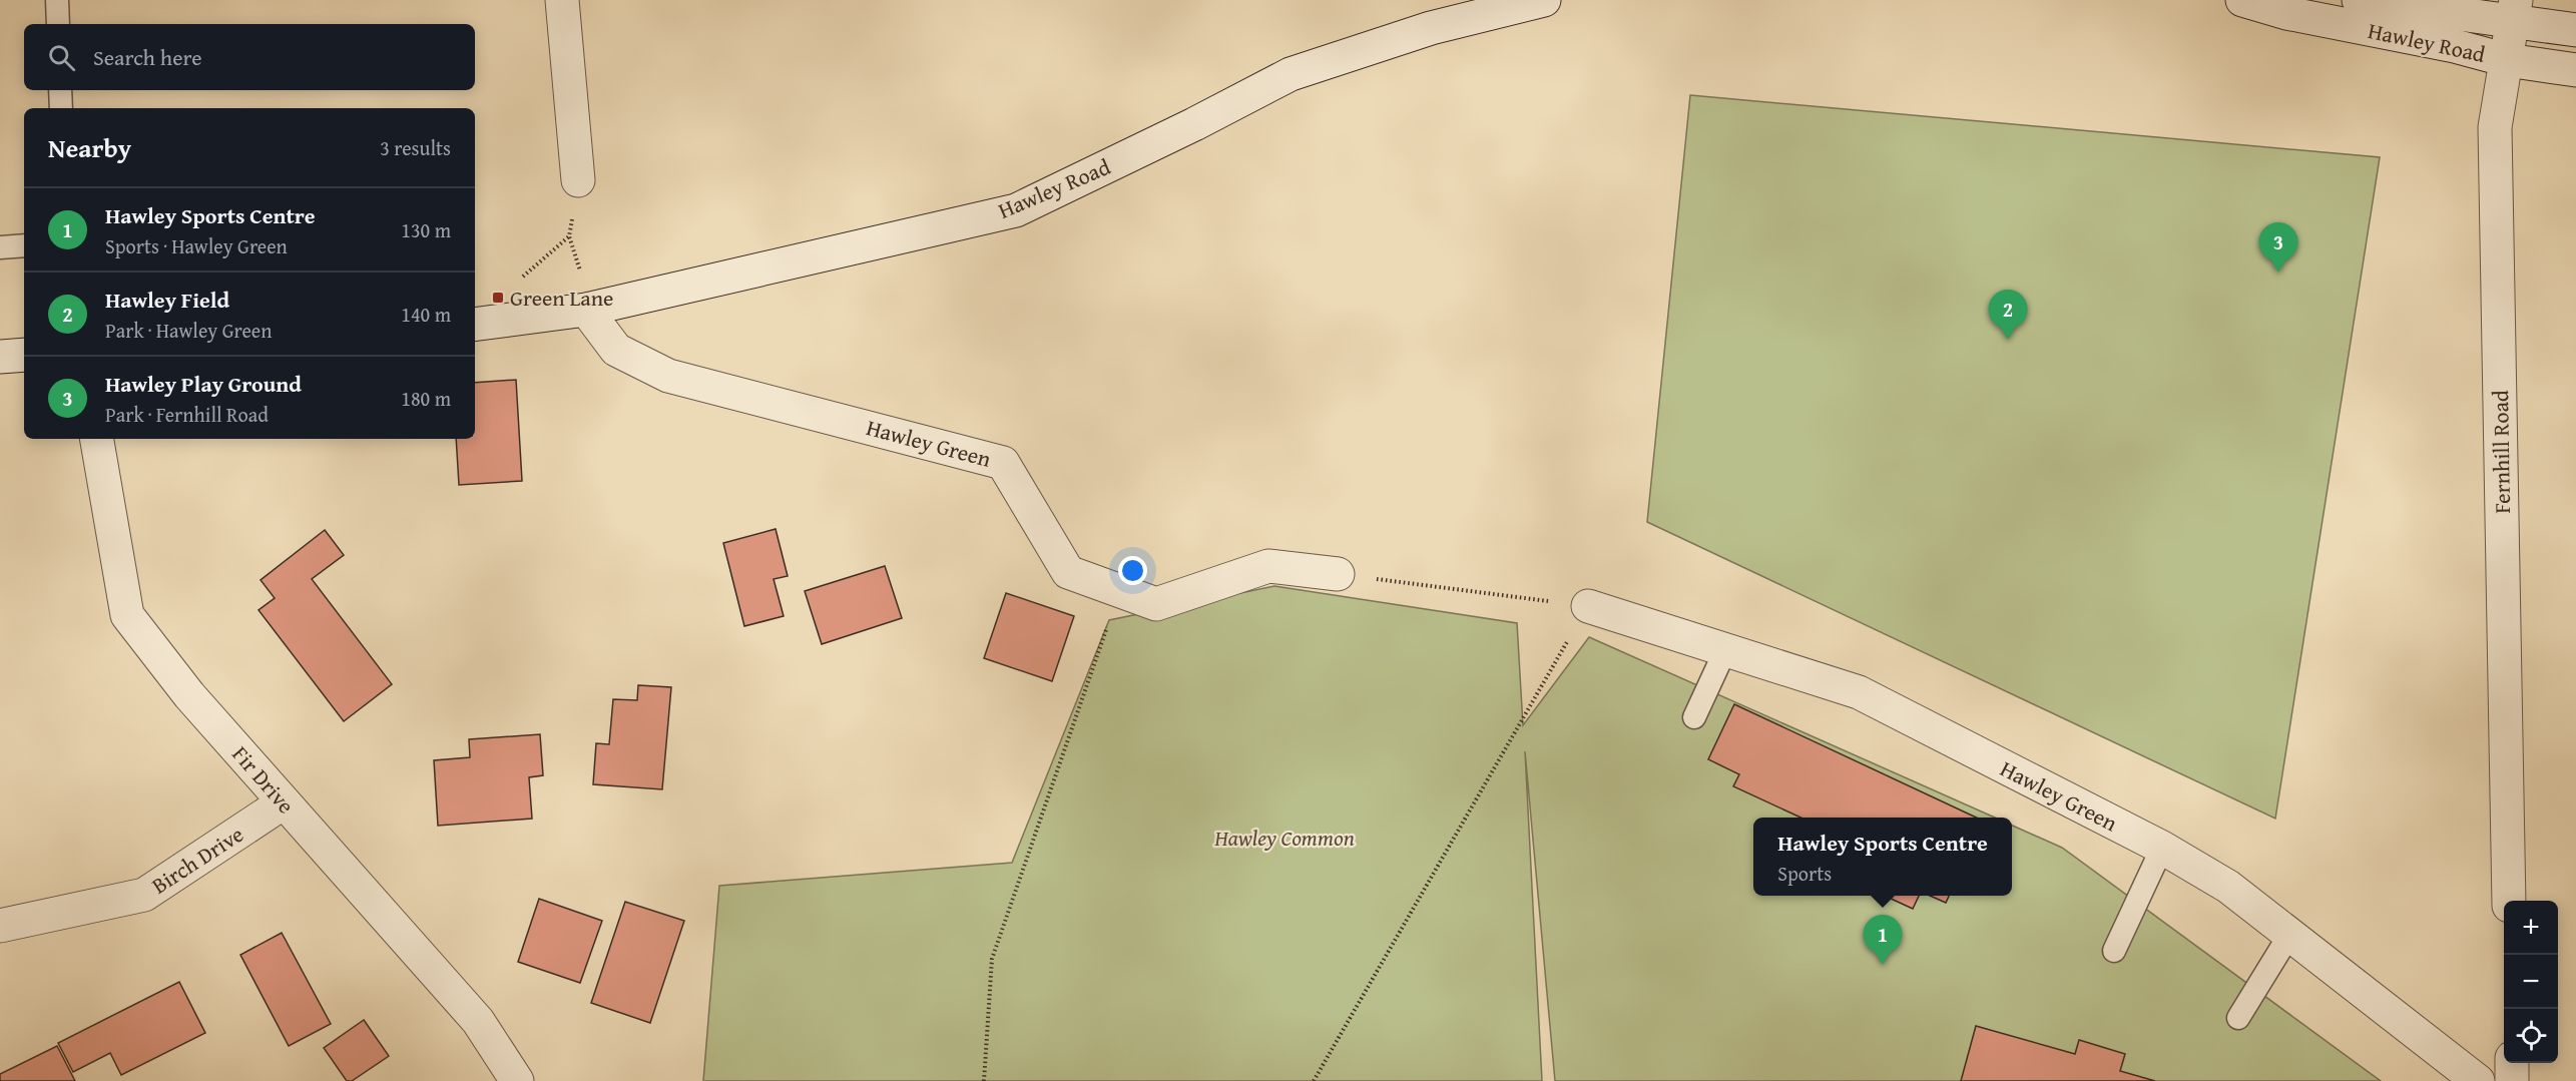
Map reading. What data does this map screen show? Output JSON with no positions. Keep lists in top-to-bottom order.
{
  "streets": {
    "street": [
      "Hawley Road",
      "Hawley Green",
      "Fernhill Road",
      "Fir Drive",
      "Birch Drive"
    ]
  },
  "crossings": [
    ["Hawley Road", "Hawley Green"],
    ["Hawley Road", "Fernhill Road"],
    ["Fir Drive", "Birch Drive"]
  ],
  "parks": ["Hawley Common"],
  "places": {
    "transit": ["Green Lane"]
  },
  "page": {
    "search": "Search here",
    "heading": ["Nearby", "3 results"],
    "list": [
      {
        "mark": "1",
        "name": "Hawley Sports Centre",
        "note": "Sports · Hawley Green",
        "value": "130 m"
      },
      {
        "mark": "2",
        "name": "Hawley Field",
        "note": "Park · Hawley Green",
        "value": "140 m"
      },
      {
        "mark": "3",
        "name": "Hawley Play Ground",
        "note": "Park · Fernhill Road",
        "value": "180 m"
      }
    ],
    "pins": ["3", "2", "1"],
    "popup": ["Hawley Sports Centre", "Sports"],
    "map_buttons": ["+", "−"]
  }
}
